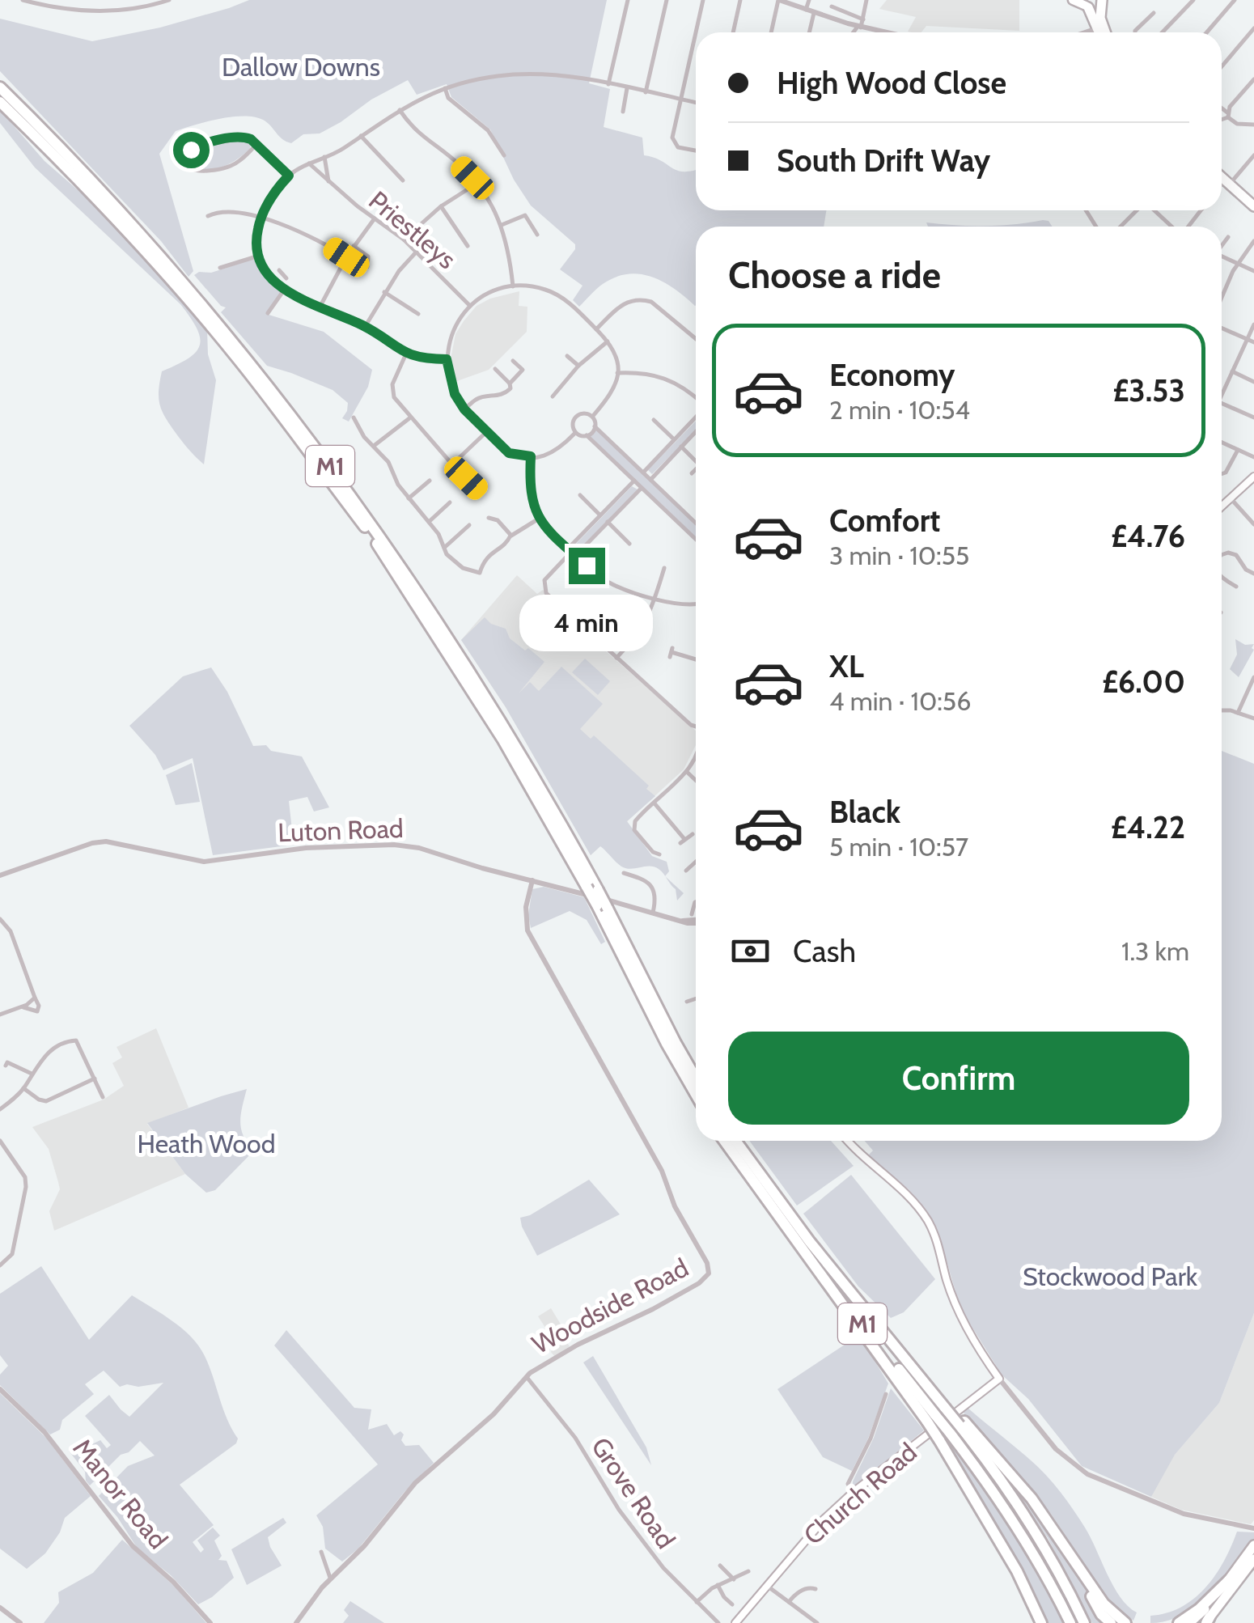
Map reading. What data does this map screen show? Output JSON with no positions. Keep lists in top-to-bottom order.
{
  "streets": {
    "highway": ["M1"],
    "main road": ["Church Road"],
    "street": [
      "Priestleys",
      "Luton Road",
      "Woodside Road",
      "Grove Road",
      "Manor Road"
    ]
  },
  "crossings": [
    ["Luton Road", "Woodside Road"],
    ["Woodside Road", "Grove Road"]
  ],
  "parks": ["Dallow Downs", "Heath Wood", "Stockwood Park"],
  "page": {
    "banner": ["High Wood Close", "South Drift Way"],
    "heading": "Choose a ride",
    "list": [
      {
        "name": "Economy",
        "note": "2 min · 10:54",
        "value": "£3.53"
      },
      {
        "name": "Comfort",
        "note": "3 min · 10:55",
        "value": "£4.76"
      },
      {
        "name": "XL",
        "note": "4 min · 10:56",
        "value": "£6.00"
      },
      {
        "name": "Black",
        "note": "5 min · 10:57",
        "value": "£4.22"
      }
    ],
    "bubble": "4 min",
    "pay": ["Cash", "1.3 km"],
    "buttons": "Confirm"
  }
}
